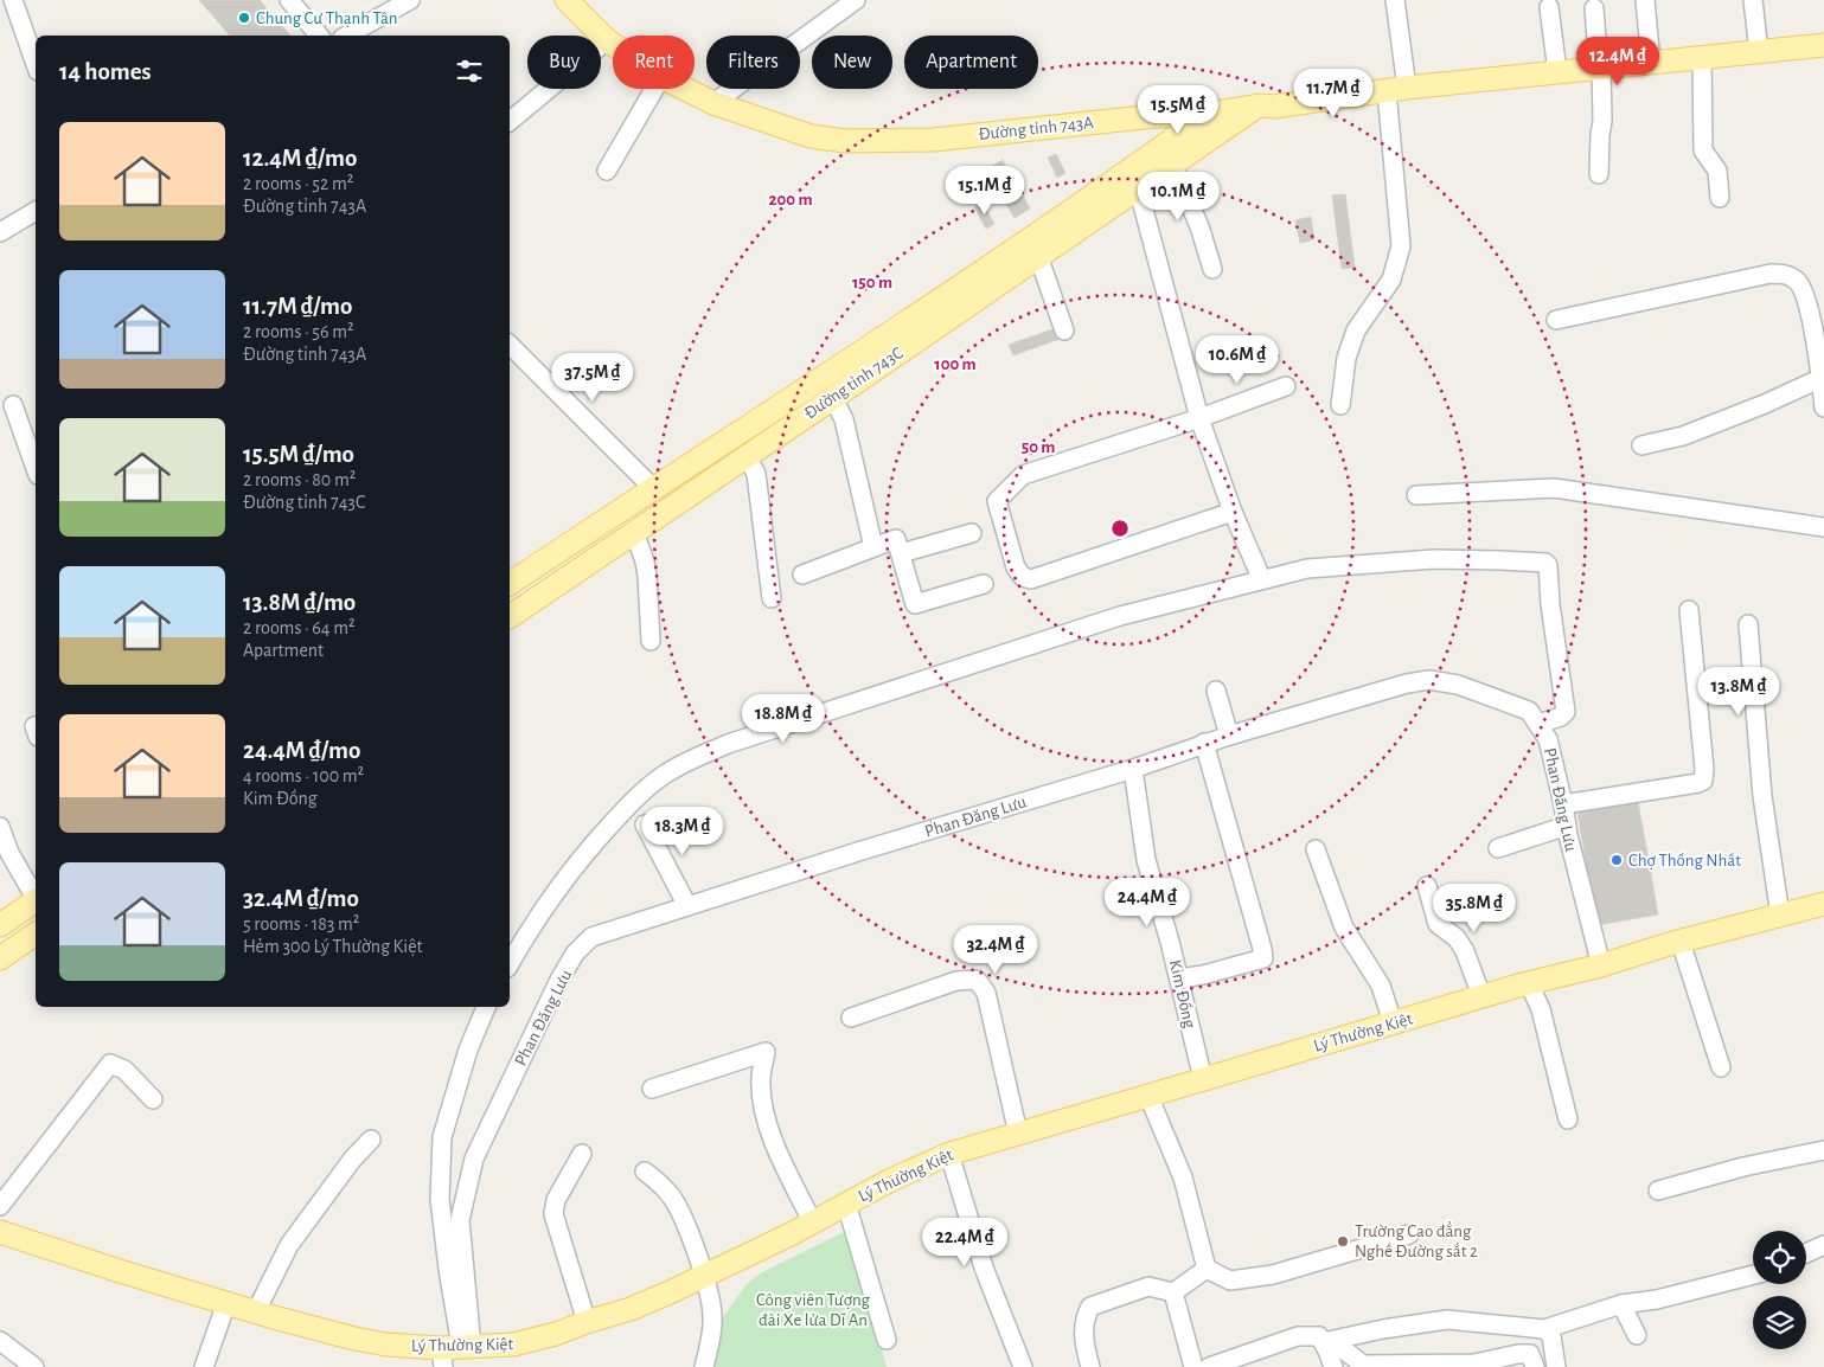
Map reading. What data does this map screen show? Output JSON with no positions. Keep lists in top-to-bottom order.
{
  "streets": {
    "main road": ["Đường tỉnh 743A", "Đường tỉnh 743C", "Lý Thường Kiệt"],
    "street": ["Phan Đăng Lưu", "Kim Đồng"]
  },
  "crossings": [
    ["Đường tỉnh 743A", "Đường tỉnh 743C"],
    ["Phan Đăng Lưu", "Kim Đồng"],
    ["Phan Đăng Lưu", "Lý Thường Kiệt"],
    ["Kim Đồng", "Lý Thường Kiệt"]
  ],
  "parks": ["Công viên Tượng đài Xe lửa Dĩ An"],
  "places": ["Chung Cư Thạnh Tân", "Chợ Thống Nhất", "Trường Cao đẳng Nghề Đường sắt 2"],
  "page": {
    "chip": [
      "Buy",
      "Rent",
      "Filters",
      "New",
      "Apartment"
    ],
    "heading": "14 homes",
    "price": [
      "12.4M ₫",
      "11.7M ₫",
      "15.5M ₫",
      "15.1M ₫",
      "10.1M ₫",
      "10.6M ₫",
      "37.5M ₫",
      "13.8M ₫",
      "18.8M ₫",
      "18.3M ₫",
      "24.4M ₫",
      "35.8M ₫",
      "32.4M ₫",
      "22.4M ₫"
    ],
    "list": [
      {
        "name": "12.4M ₫/mo",
        "note": "2 rooms · 52 m² · Đường tỉnh 743A"
      },
      {
        "name": "11.7M ₫/mo",
        "note": "2 rooms · 56 m² · Đường tỉnh 743A"
      },
      {
        "name": "15.5M ₫/mo",
        "note": "2 rooms · 80 m² · Đường tỉnh 743C"
      },
      {
        "name": "13.8M ₫/mo",
        "note": "2 rooms · 64 m² · Apartment"
      },
      {
        "name": "24.4M ₫/mo",
        "note": "4 rooms · 100 m² · Kim Đồng"
      },
      {
        "name": "32.4M ₫/mo",
        "note": "5 rooms · 183 m² · Hẻm 300 Lý Thường Kiệt"
      }
    ]
  },
  "rings": [
    "200 m",
    "150 m",
    "100 m",
    "50 m"
  ]
}
